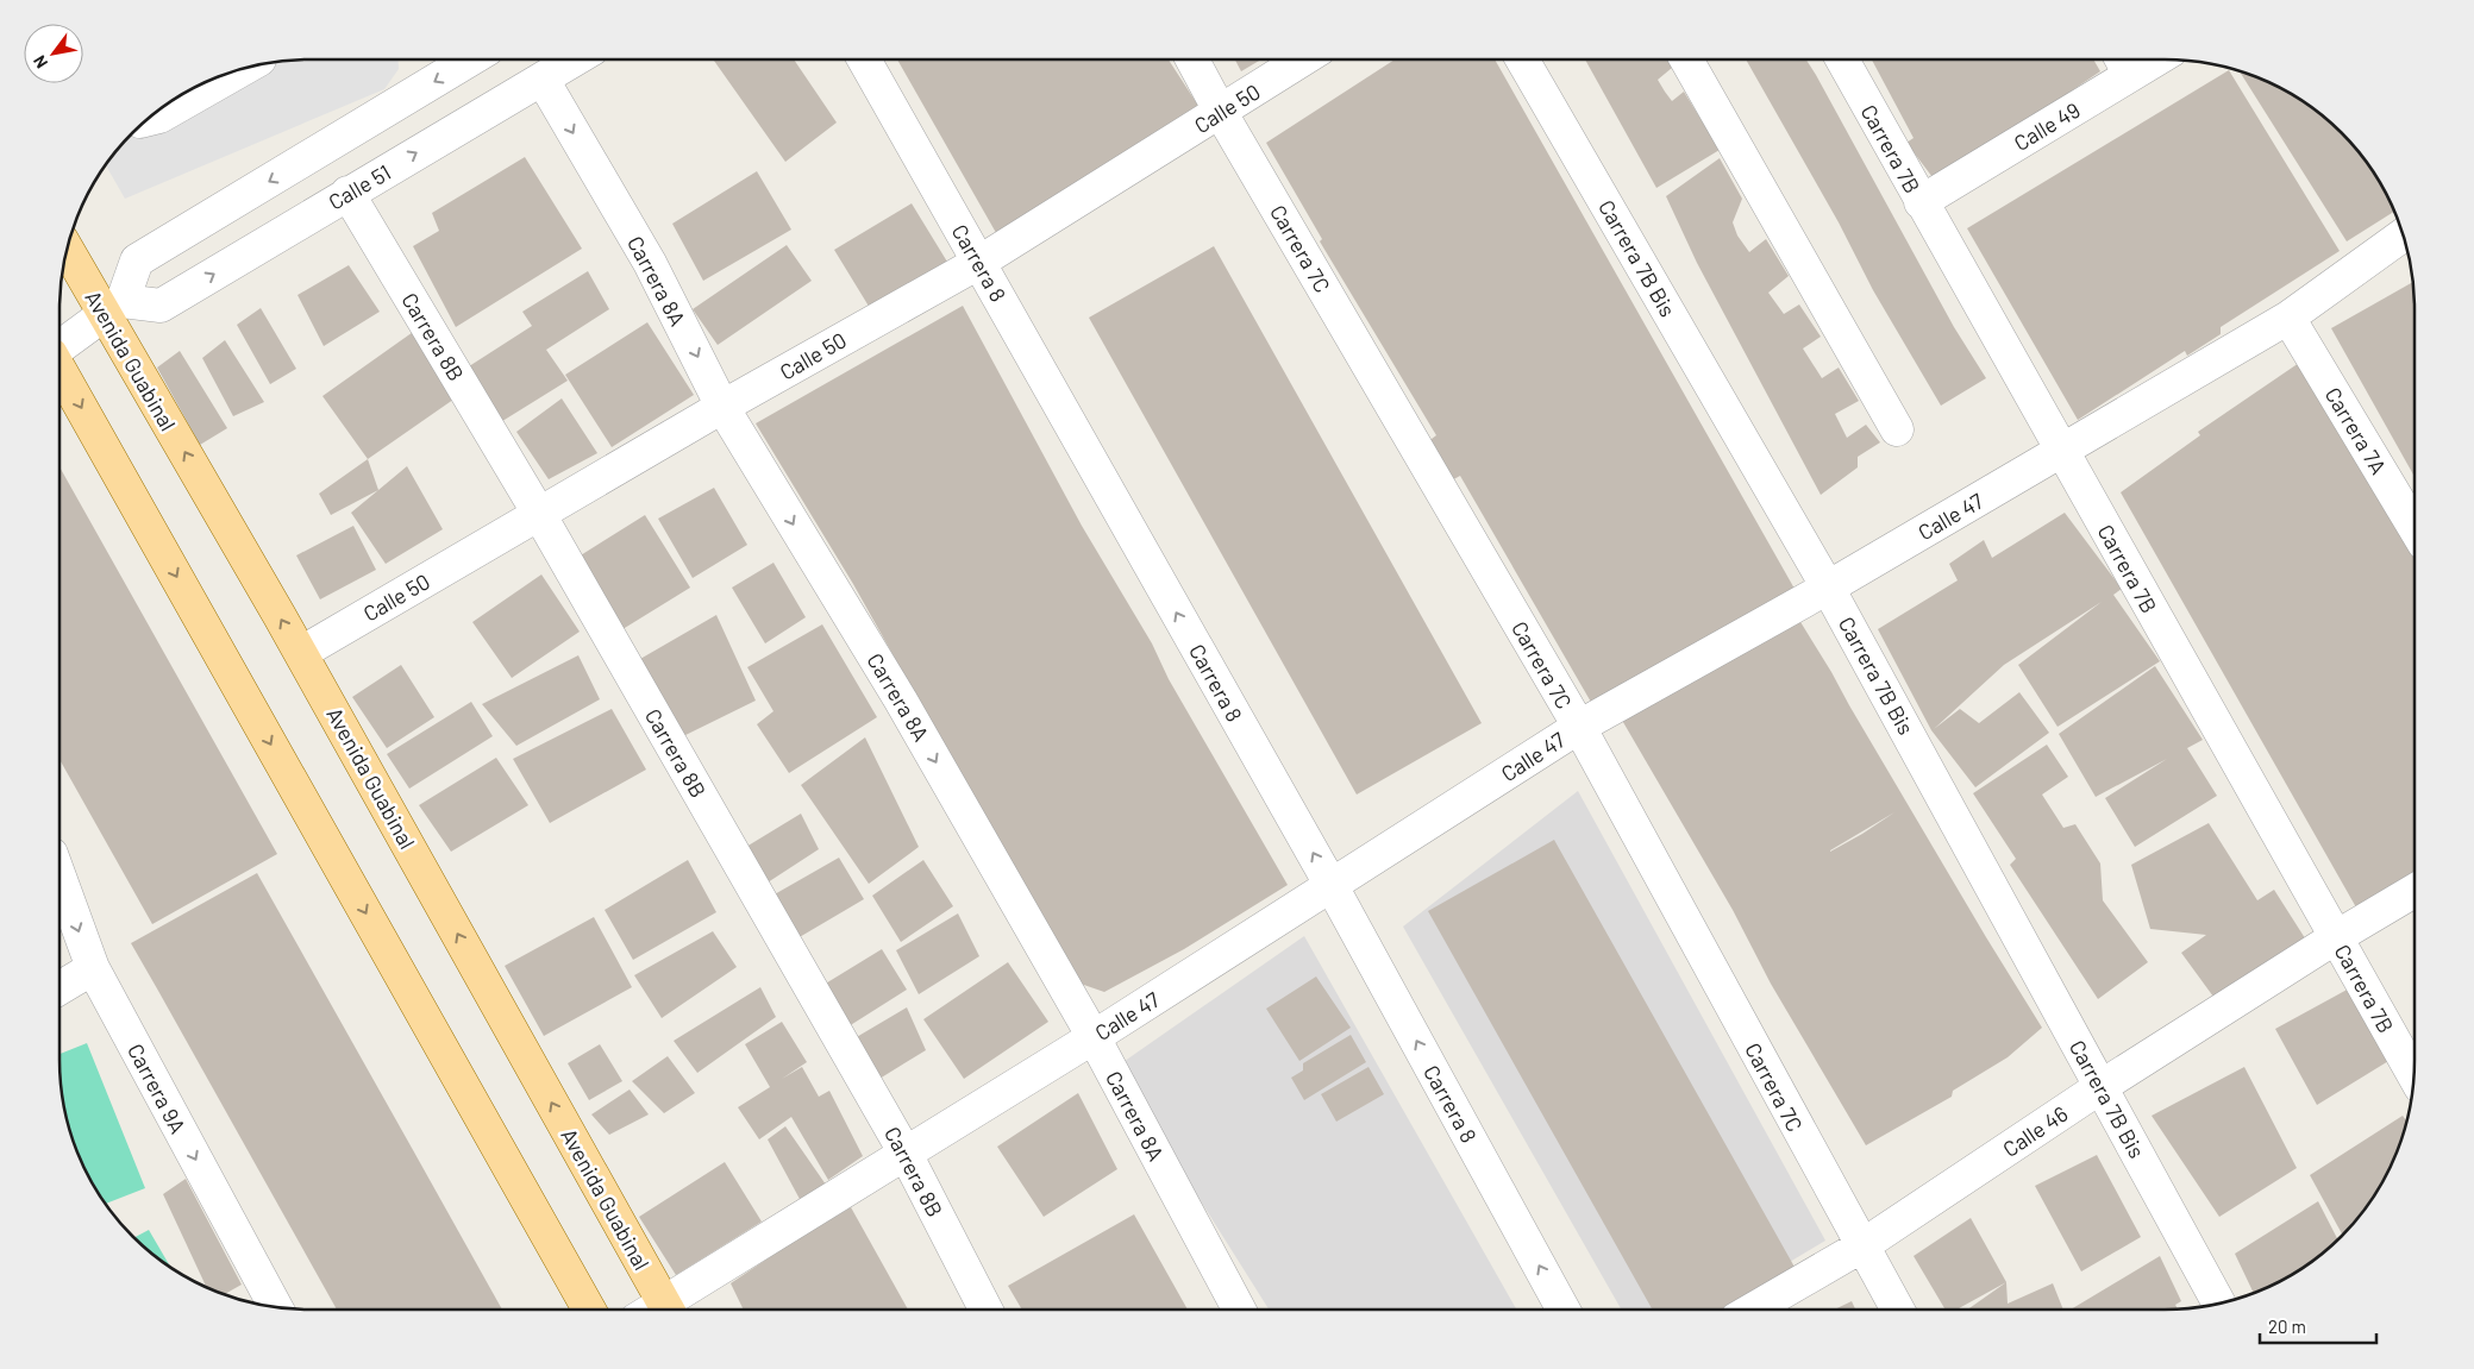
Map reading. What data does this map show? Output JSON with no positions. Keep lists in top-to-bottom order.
{
  "streets": {
    "main road": ["Avenida Guabinal"],
    "street": [
      "Calle 50",
      "Calle 49",
      "Carrera 7B",
      "Calle 51",
      "Carrera 7C",
      "Carrera 7B Bis",
      "Carrera 8",
      "Carrera 8A",
      "Carrera 8B",
      "Carrera 7A",
      "Calle 47",
      "Carrera 9A",
      "Calle 46"
    ]
  },
  "crossings": [
    ["Calle 50", "Carrera 7C"],
    ["Calle 50", "Carrera 8"],
    ["Calle 50", "Carrera 8A"],
    ["Calle 50", "Carrera 8B"],
    ["Calle 50", "Avenida Guabinal"],
    ["Calle 49", "Carrera 7B"],
    ["Carrera 7B", "Calle 47"],
    ["Carrera 7B", "Calle 46"],
    ["Calle 51", "Carrera 8A"],
    ["Calle 51", "Carrera 8B"],
    ["Calle 51", "Avenida Guabinal"],
    ["Carrera 7C", "Calle 47"],
    ["Carrera 7C", "Calle 46"],
    ["Carrera 7B Bis", "Calle 47"],
    ["Carrera 7B Bis", "Calle 46"],
    ["Carrera 8", "Calle 47"],
    ["Carrera 8A", "Calle 47"],
    ["Carrera 8B", "Calle 47"],
    ["Carrera 7A", "Calle 47"]
  ],
  "one_way": ["Carrera 8", "Carrera 8A", "Carrera 9A"],
  "scale_bar": "20 m",
  "north": "bottom left"
}
